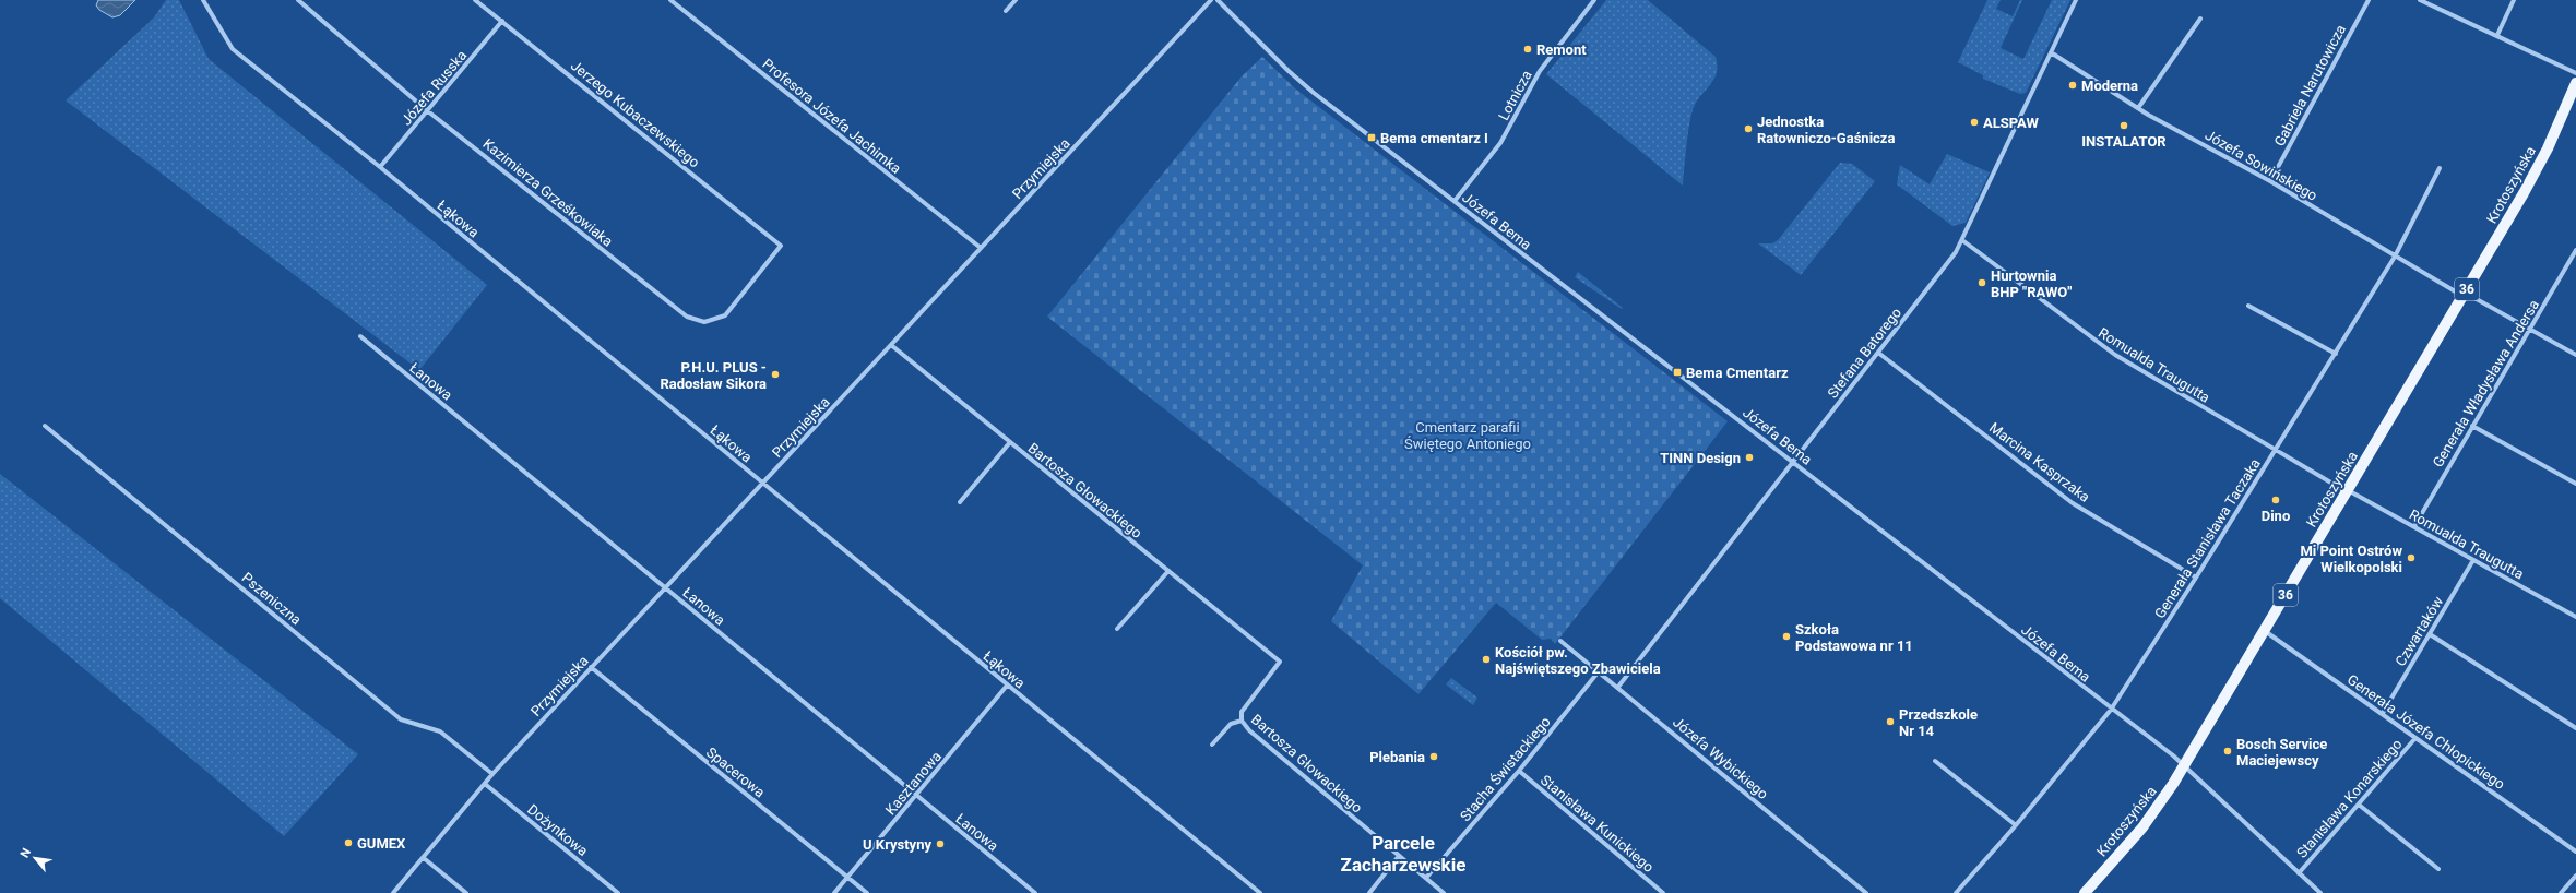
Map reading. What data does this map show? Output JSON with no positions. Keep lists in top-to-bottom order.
{
  "streets": {
    "main road": ["Krotoszyńska", "36"],
    "street": [
      "Gabriela Narutowicza",
      "Józefa Russka",
      "Lotnicza",
      "Jerzego Kubaczewskiego",
      "Profesora Józefa Jachimka",
      "Józefa Sowińskiego",
      "Przymiejska",
      "Kazimierza Grześkowiaka",
      "Łąkowa",
      "Józefa Bema",
      "Stefana Batorego",
      "Romualda Traugutta",
      "Łanowa",
      "Generała Władysława Andersa",
      "Marcina Kasprzaka",
      "Bartosza Głowackiego",
      "Generała Stanisława Taczaka",
      "Pszeniczna",
      "Czwartaków",
      "Generała Józefa Chłopickiego",
      "Józefa Wybickiego",
      "Stacha Świstackiego",
      "Spacerowa",
      "Kasztanowa",
      "Stanisława Konarskiego",
      "Stanisława Kunickiego",
      "Dożynkowa"
    ]
  },
  "crossings": [
    ["Gabriela Narutowicza", "Józefa Sowińskiego"],
    ["Józefa Russka", "Jerzego Kubaczewskiego"],
    ["Józefa Russka", "Kazimierza Grześkowiaka"],
    ["Józefa Russka", "Łąkowa"],
    ["Lotnicza", "Józefa Bema"],
    ["Jerzego Kubaczewskiego", "Kazimierza Grześkowiaka"],
    ["Profesora Józefa Jachimka", "Przymiejska"],
    ["Józefa Sowińskiego", "Krotoszyńska"],
    ["Józefa Sowińskiego", "Stefana Batorego"],
    ["Józefa Sowińskiego", "Generała Władysława Andersa"],
    ["Józefa Sowińskiego", "Generała Stanisława Taczaka"],
    ["Przymiejska", "Łąkowa"],
    ["Przymiejska", "Łanowa"],
    ["Przymiejska", "Bartosza Głowackiego"],
    ["Przymiejska", "Pszeniczna"],
    ["Przymiejska", "Spacerowa"],
    ["Przymiejska", "Dożynkowa"],
    ["Krotoszyńska", "Józefa Bema"],
    ["Krotoszyńska", "Romualda Traugutta"],
    ["Krotoszyńska", "Generała Józefa Chłopickiego"],
    ["Łąkowa", "Kasztanowa"],
    ["Józefa Bema", "Stefana Batorego"],
    ["Józefa Bema", "Generała Stanisława Taczaka"],
    ["Józefa Bema", "Stanisława Konarskiego"],
    ["Stefana Batorego", "Romualda Traugutta"],
    ["Stefana Batorego", "Marcina Kasprzaka"],
    ["Stefana Batorego", "Józefa Wybickiego"],
    ["Romualda Traugutta", "Generała Władysława Andersa"],
    ["Romualda Traugutta", "Generała Stanisława Taczaka"],
    ["Romualda Traugutta", "Czwartaków"],
    ["Łanowa", "Kasztanowa"],
    ["Marcina Kasprzaka", "Generała Stanisława Taczaka"],
    ["Bartosza Głowackiego", "Stacha Świstackiego"],
    ["Czwartaków", "Generała Józefa Chłopickiego"],
    ["Generała Józefa Chłopickiego", "Stanisława Konarskiego"],
    ["Józefa Wybickiego", "Stacha Świstackiego"],
    ["Stacha Świstackiego", "Stanisława Kunickiego"],
    ["Spacerowa", "Kasztanowa"]
  ],
  "districts": ["Parcele Zacharzewskie"],
  "parks": ["Cmentarz parafii Świętego Antoniego"],
  "places": {
    "other": [
      "Remont",
      "Moderna",
      "ALSPAW",
      "INSTALATOR",
      "Jednostka Ratowniczo-Gaśnicza",
      "Hurtownia BHP \"RAWO\"",
      "P.H.U. PLUS - Radosław Sikora",
      "TINN Design",
      "Dino",
      "Mi Point Ostrów Wielkopolski",
      "Szkoła Podstawowa nr 11",
      "Kościół pw. Najświętszego Zbawiciela",
      "Przedszkole Nr 14",
      "Bosch Service Maciejewscy",
      "Plebania",
      "GUMEX",
      "U Krystyny"
    ],
    "transit": ["Bema cmentarz I", "Bema Cmentarz"]
  },
  "north": "top left"
}
